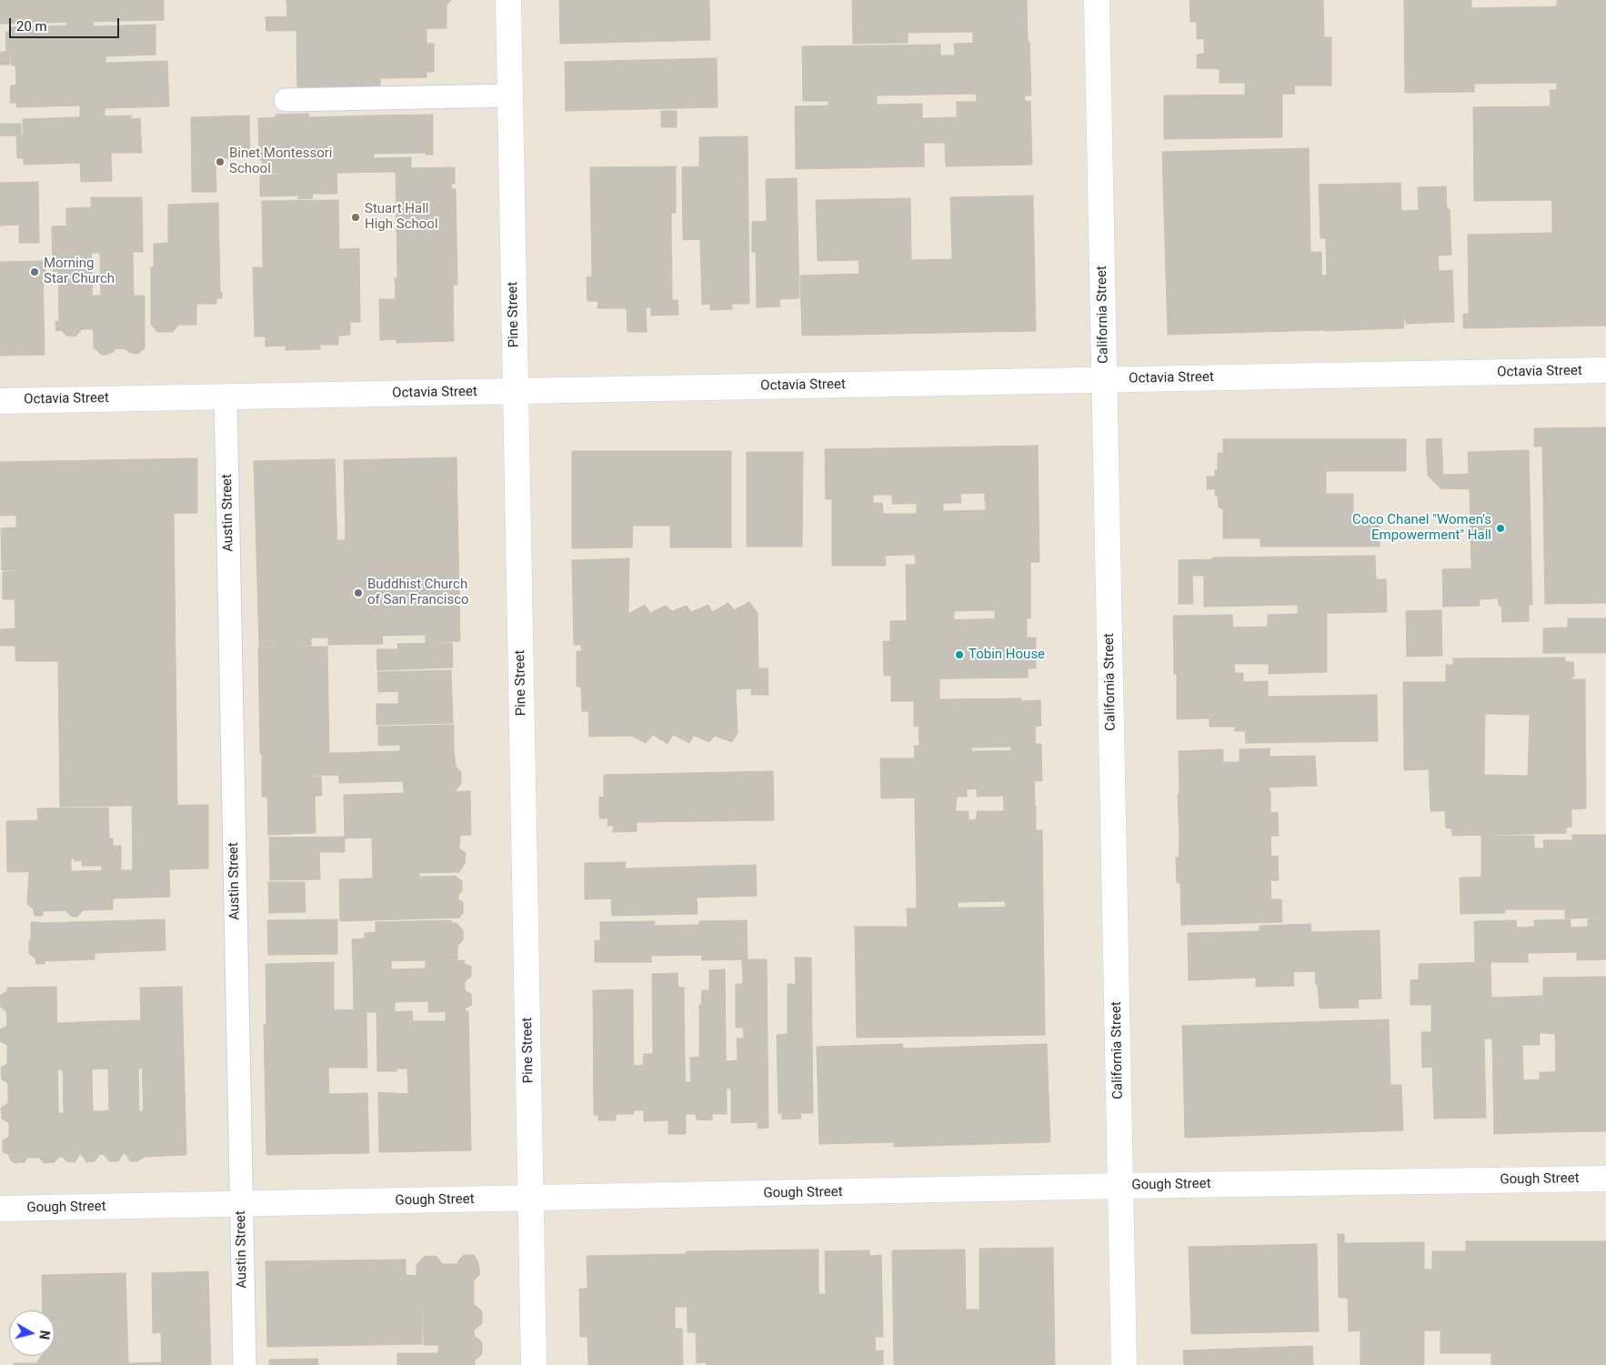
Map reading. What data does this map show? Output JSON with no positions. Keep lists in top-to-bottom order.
{
  "streets": {
    "street": [
      "Pine Street",
      "California Street",
      "Octavia Street",
      "Gough Street"
    ],
    "lane": ["Austin Street"]
  },
  "crossings": [
    ["Pine Street", "Octavia Street"],
    ["Pine Street", "Gough Street"],
    ["California Street", "Octavia Street"],
    ["California Street", "Gough Street"],
    ["Octavia Street", "Austin Street"],
    ["Austin Street", "Gough Street"]
  ],
  "places": [
    "Binet Montessori School",
    "Stuart Hall High School",
    "Morning Star Church",
    "Coco Chanel \"Women's Empowerment\" Hall",
    "Buddhist Church of San Francisco",
    "Tobin House"
  ],
  "scale_bar": "20 m",
  "north": "right"
}
